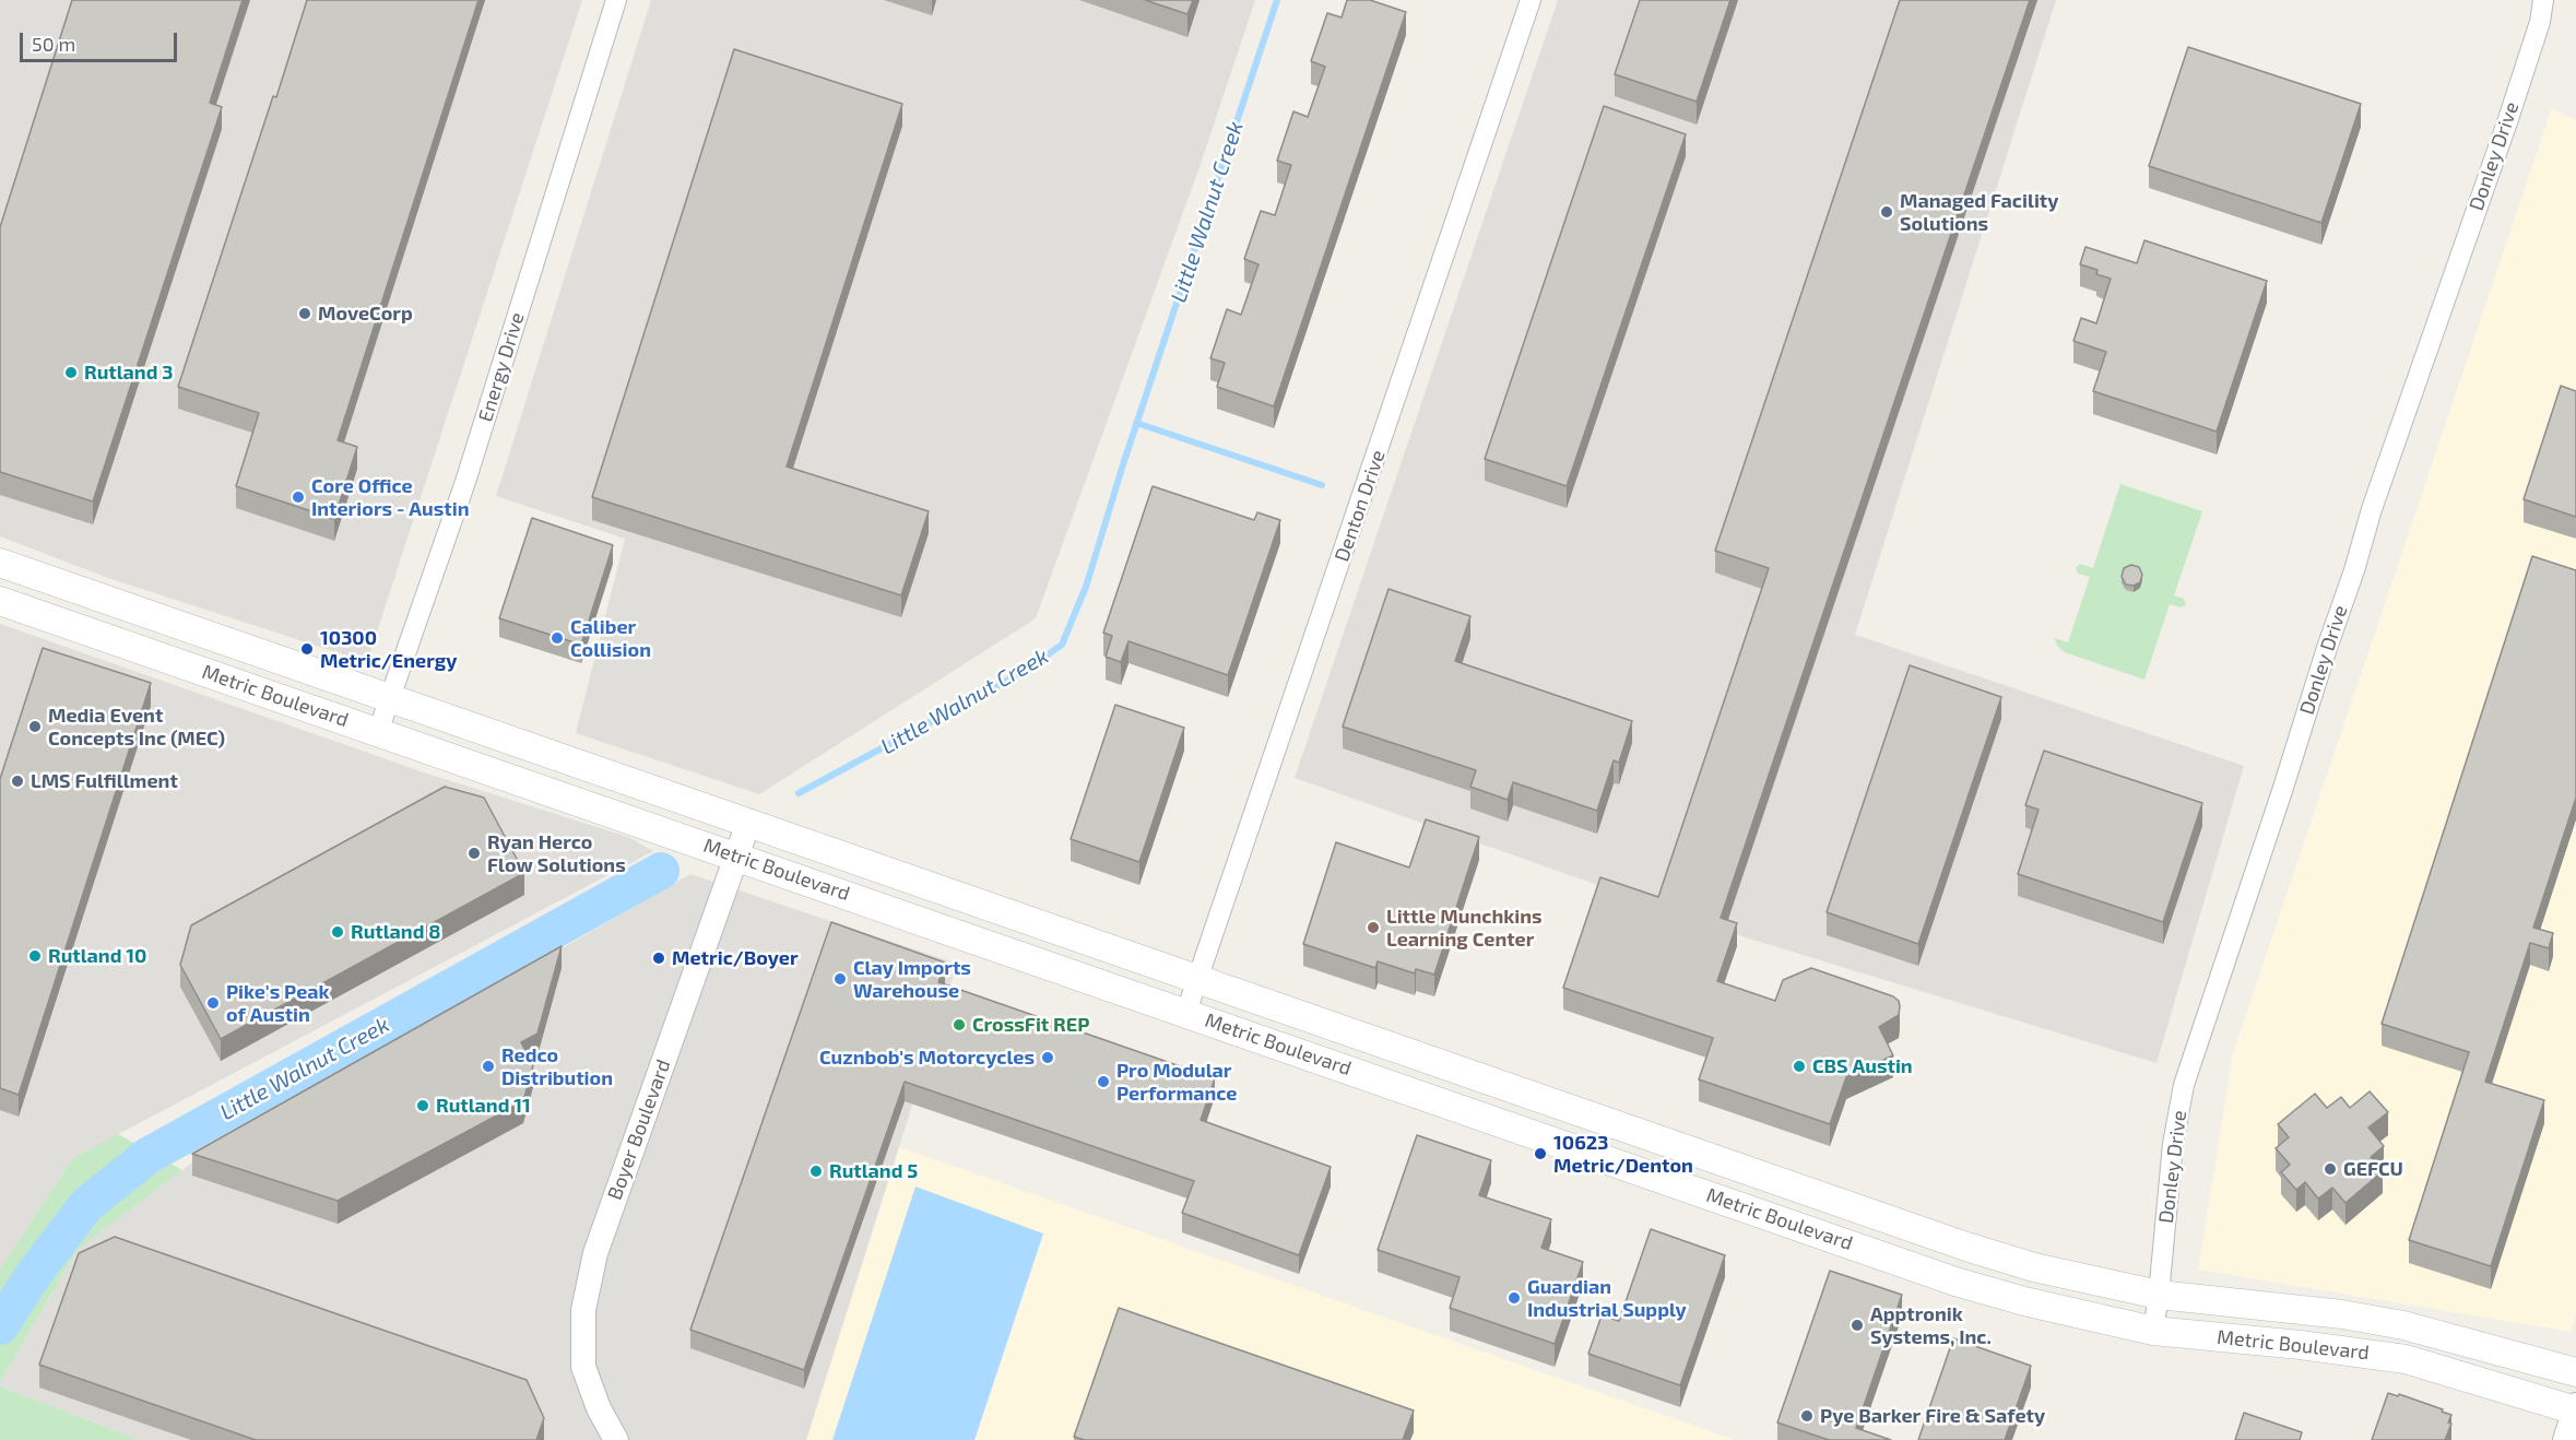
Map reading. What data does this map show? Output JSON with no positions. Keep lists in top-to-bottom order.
{
  "streets": {
    "main road": ["Metric Boulevard"],
    "street": [
      "Donley Drive",
      "Energy Drive",
      "Denton Drive",
      "Boyer Boulevard"
    ]
  },
  "crossings": [
    ["Donley Drive", "Metric Boulevard"],
    ["Energy Drive", "Metric Boulevard"],
    ["Denton Drive", "Metric Boulevard"],
    ["Metric Boulevard", "Boyer Boulevard"]
  ],
  "water": ["Little Walnut Creek"],
  "places": [
    "Managed Facility Solutions",
    "MoveCorp",
    "Rutland 3",
    "Core Office Interiors - Austin",
    "Caliber Collision",
    "10300 Metric/Energy",
    "Media Event Concepts Inc (MEC)",
    "LMS Fulfillment",
    "Ryan Herco Flow Solutions",
    "Little Munchkins Learning Center",
    "Rutland 8",
    "Rutland 10",
    "Metric/Boyer",
    "Clay Imports Warehouse",
    "Pike's Peak of Austin",
    "CrossFit REP",
    "Cuznbob's Motorcycles",
    "Redco Distribution",
    "CBS Austin",
    "Pro Modular Performance",
    "Rutland 11",
    "10623 Metric/Denton",
    "GEFCU",
    "Rutland 5",
    "Guardian Industrial Supply",
    "Apptronik Systems, Inc.",
    "Pye Barker Fire & Safety"
  ],
  "scale_bar": "50 m"
}
